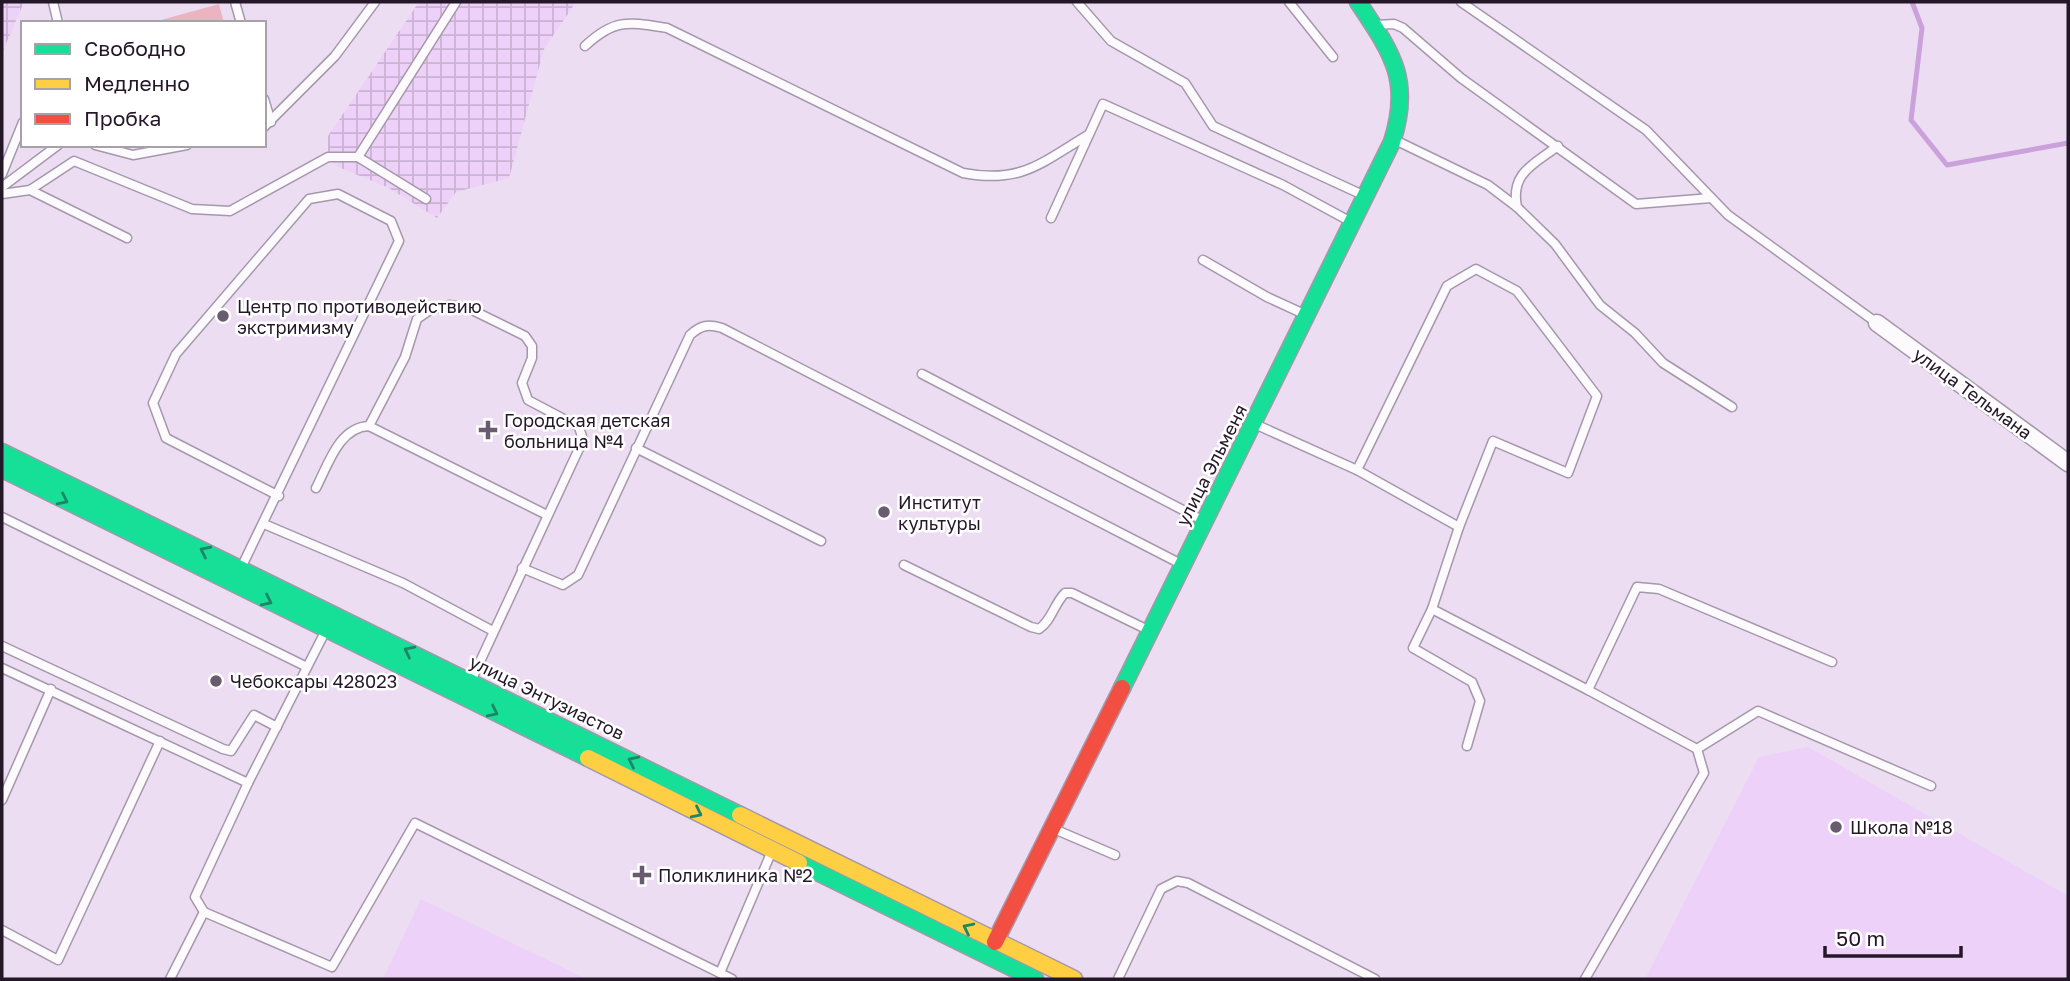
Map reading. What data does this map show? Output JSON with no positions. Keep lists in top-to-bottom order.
{
  "streets": {
    "main road": ["улица Эльменя", "улица Энтузиастов"],
    "street": ["улица Тельмана"]
  },
  "crossings": [
    ["улица Эльменя", "улица Энтузиастов"]
  ],
  "places": {
    "other": [
      "Центр по противодействию экстримизму",
      "Институт культуры",
      "Чебоксары 428023",
      "Школа №18"
    ],
    "health": ["Городская детская больница №4", "Поликлиника №2"]
  },
  "legend": ["Свободно", "Медленно", "Пробка"],
  "scale_bar": "50 m"
}
